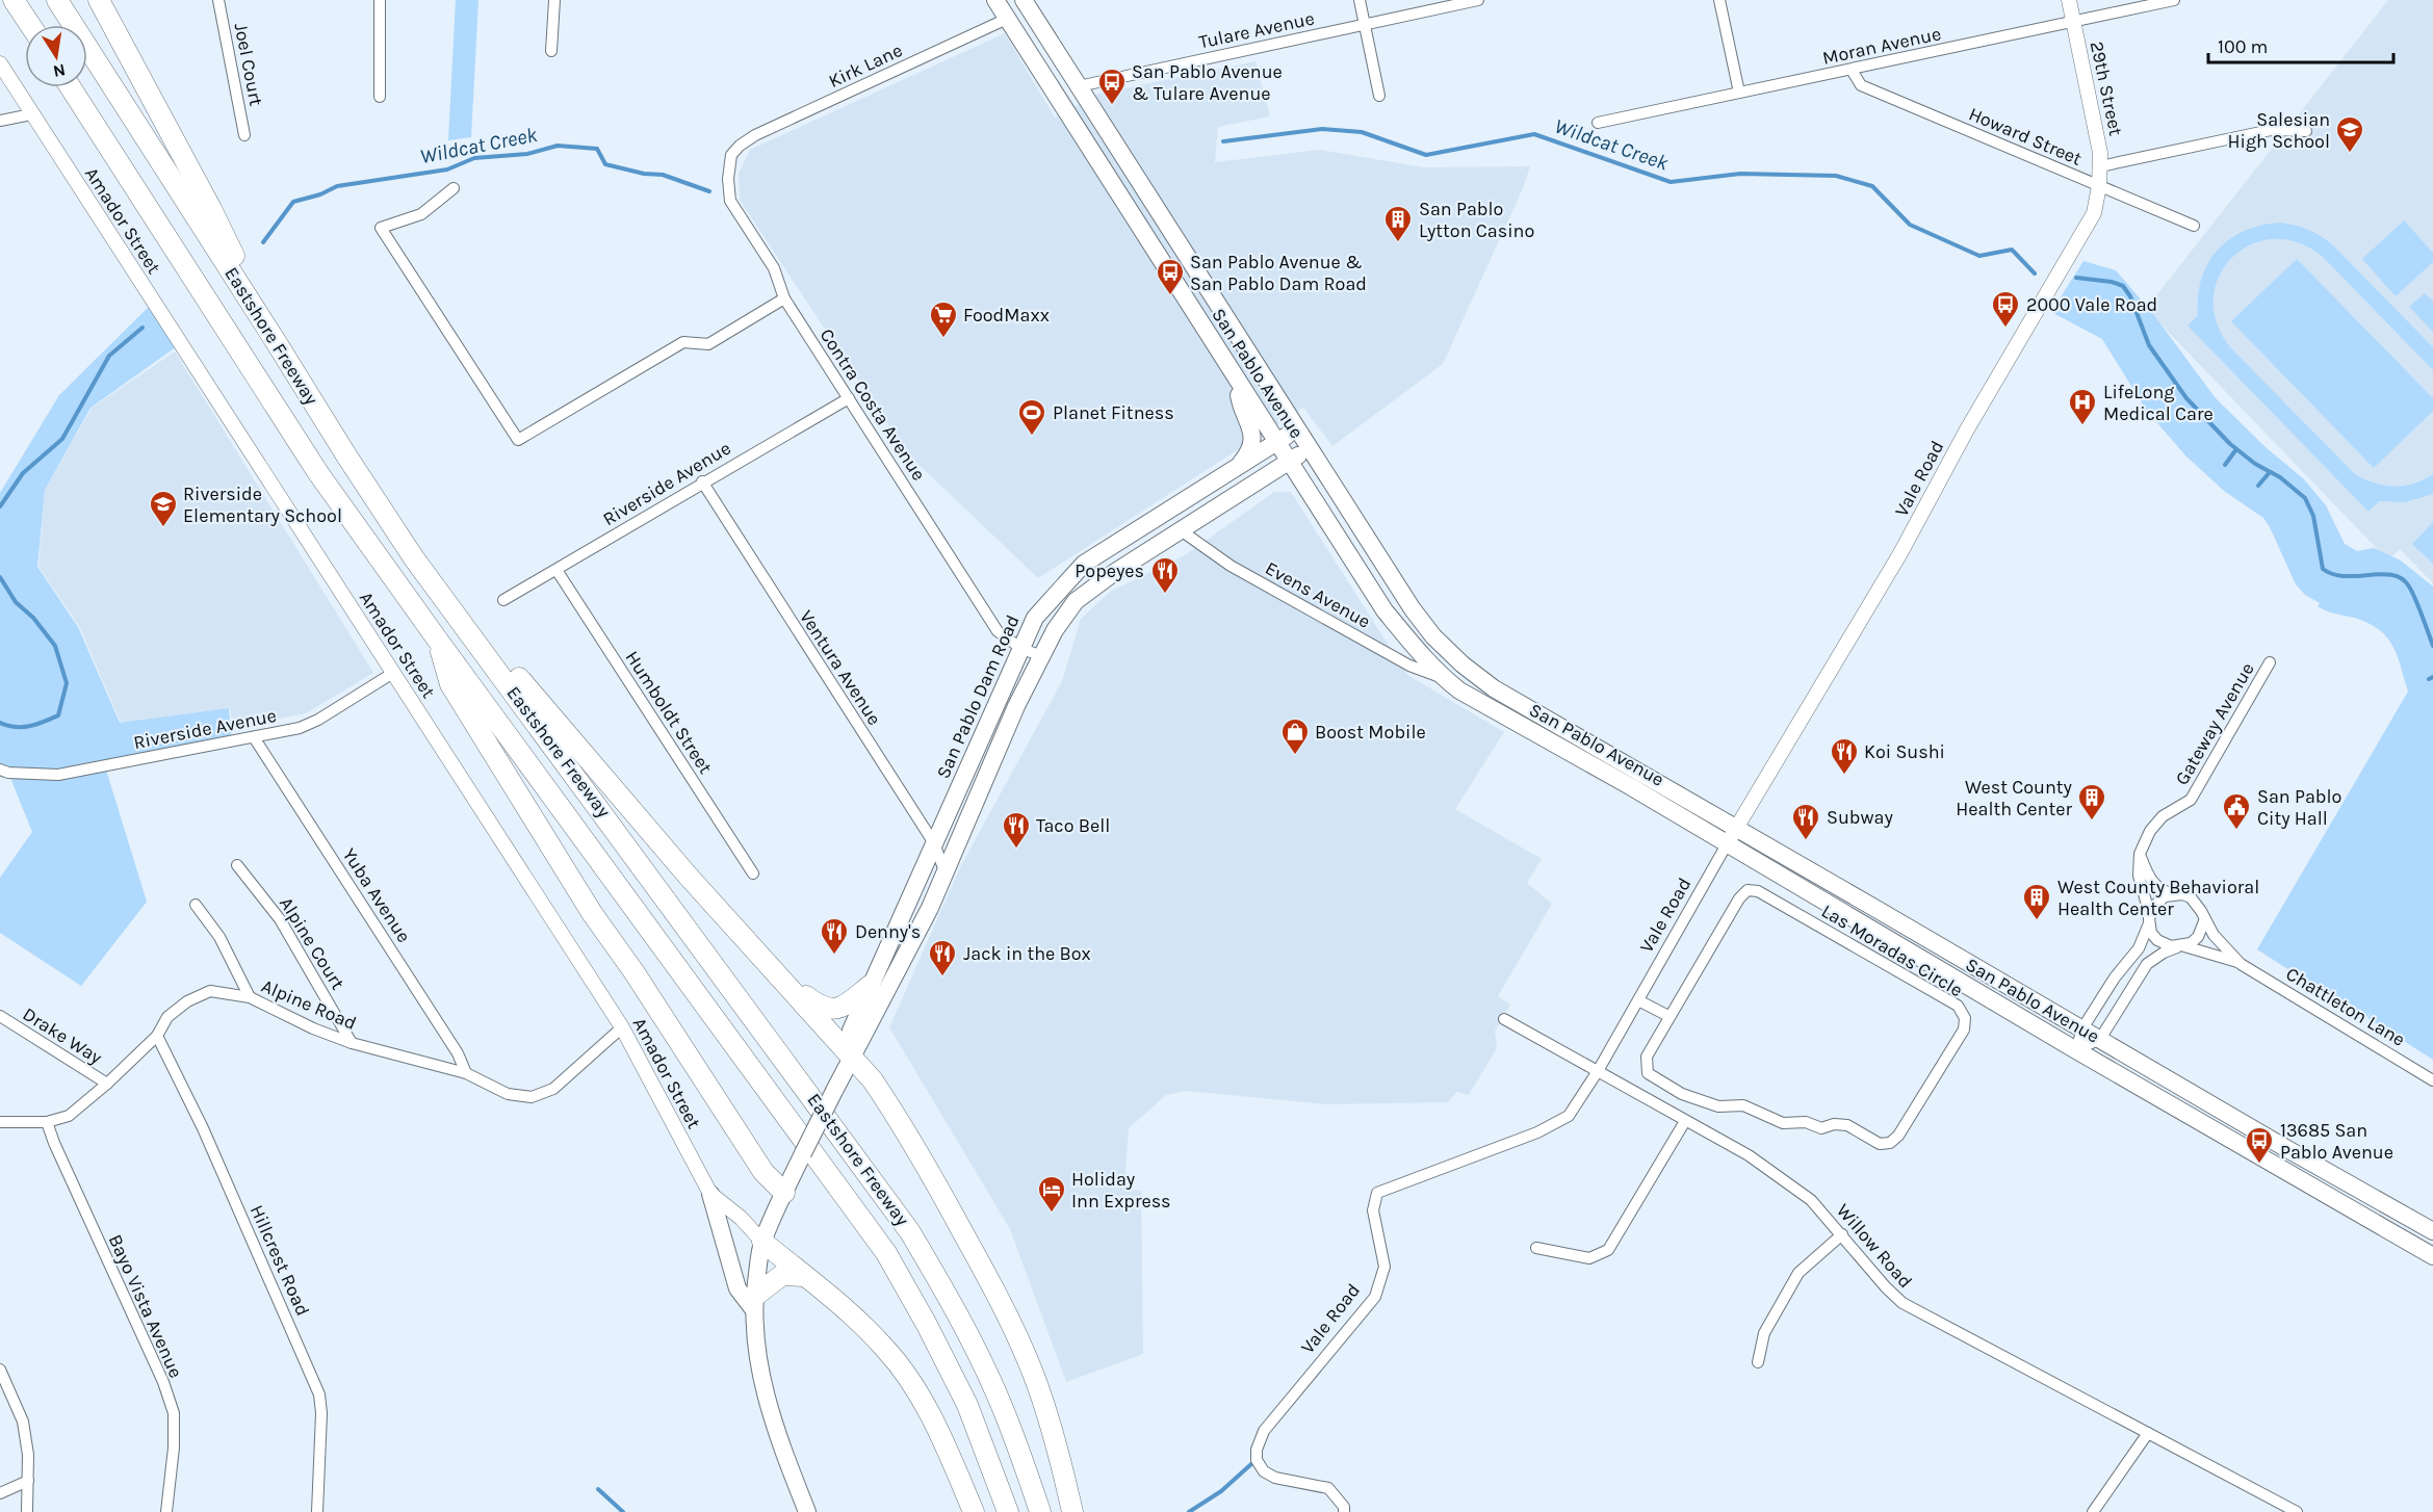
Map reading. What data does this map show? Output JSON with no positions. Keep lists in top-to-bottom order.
{
  "streets": {
    "highway": ["Eastshore Freeway"],
    "main road": ["San Pablo Avenue", "San Pablo Dam Road"],
    "street": [
      "Tulare Avenue",
      "Moran Avenue",
      "Joel Court",
      "Kirk Lane",
      "29th Street",
      "Howard Street",
      "Amador Street",
      "Contra Costa Avenue",
      "Vale Road",
      "Riverside Avenue",
      "Evens Avenue",
      "Ventura Avenue",
      "Humboldt Street",
      "Gateway Avenue",
      "Yuba Avenue",
      "Alpine Court",
      "Las Moradas Circle",
      "Alpine Road",
      "Chattleton Lane",
      "Drake Way",
      "Willow Road",
      "Hillcrest Road",
      "Bayo Vista Avenue"
    ]
  },
  "crossings": [
    ["Tulare Avenue", "San Pablo Avenue"],
    ["Moran Avenue", "29th Street"],
    ["Moran Avenue", "Howard Street"],
    ["Kirk Lane", "San Pablo Avenue"],
    ["Kirk Lane", "Contra Costa Avenue"],
    ["29th Street", "Howard Street"],
    ["29th Street", "Vale Road"],
    ["Howard Street", "Vale Road"],
    ["Amador Street", "Riverside Avenue"],
    ["Amador Street", "San Pablo Dam Road"],
    ["Amador Street", "Alpine Road"],
    ["San Pablo Avenue", "Vale Road"],
    ["San Pablo Avenue", "Evens Avenue"],
    ["San Pablo Avenue", "San Pablo Dam Road"],
    ["Contra Costa Avenue", "Riverside Avenue"],
    ["Contra Costa Avenue", "San Pablo Dam Road"],
    ["Vale Road", "Willow Road"],
    ["Riverside Avenue", "Ventura Avenue"],
    ["Riverside Avenue", "Humboldt Street"],
    ["Riverside Avenue", "Yuba Avenue"],
    ["Evens Avenue", "San Pablo Dam Road"],
    ["Ventura Avenue", "San Pablo Dam Road"],
    ["Yuba Avenue", "Alpine Road"],
    ["Alpine Court", "Alpine Road"],
    ["Alpine Road", "Drake Way"],
    ["Alpine Road", "Hillcrest Road"],
    ["Alpine Road", "Bayo Vista Avenue"]
  ],
  "water": ["Wildcat Creek"],
  "places": {
    "bus stop": [
      "San Pablo Avenue & Tulare Avenue",
      "San Pablo Avenue & San Pablo Dam Road",
      "2000 Vale Road",
      "13685 San Pablo Avenue"
    ],
    "school or university": ["Salesian High School", "Riverside Elementary School"],
    "building": ["San Pablo Lytton Casino", "West County Health Center", "West County Behavioral Health Center"],
    "supermarket": ["FoodMaxx"],
    "hospital": ["LifeLong Medical Care"],
    "sports": ["Planet Fitness"],
    "restaurant": [
      "Popeyes",
      "Koi Sushi",
      "Subway",
      "Taco Bell",
      "Denny's",
      "Jack in the Box"
    ],
    "shop": ["Boost Mobile"],
    "public building": ["San Pablo City Hall"],
    "hotel": ["Holiday Inn Express"]
  },
  "scale_bar": "100 m",
  "north": "bottom"
}
